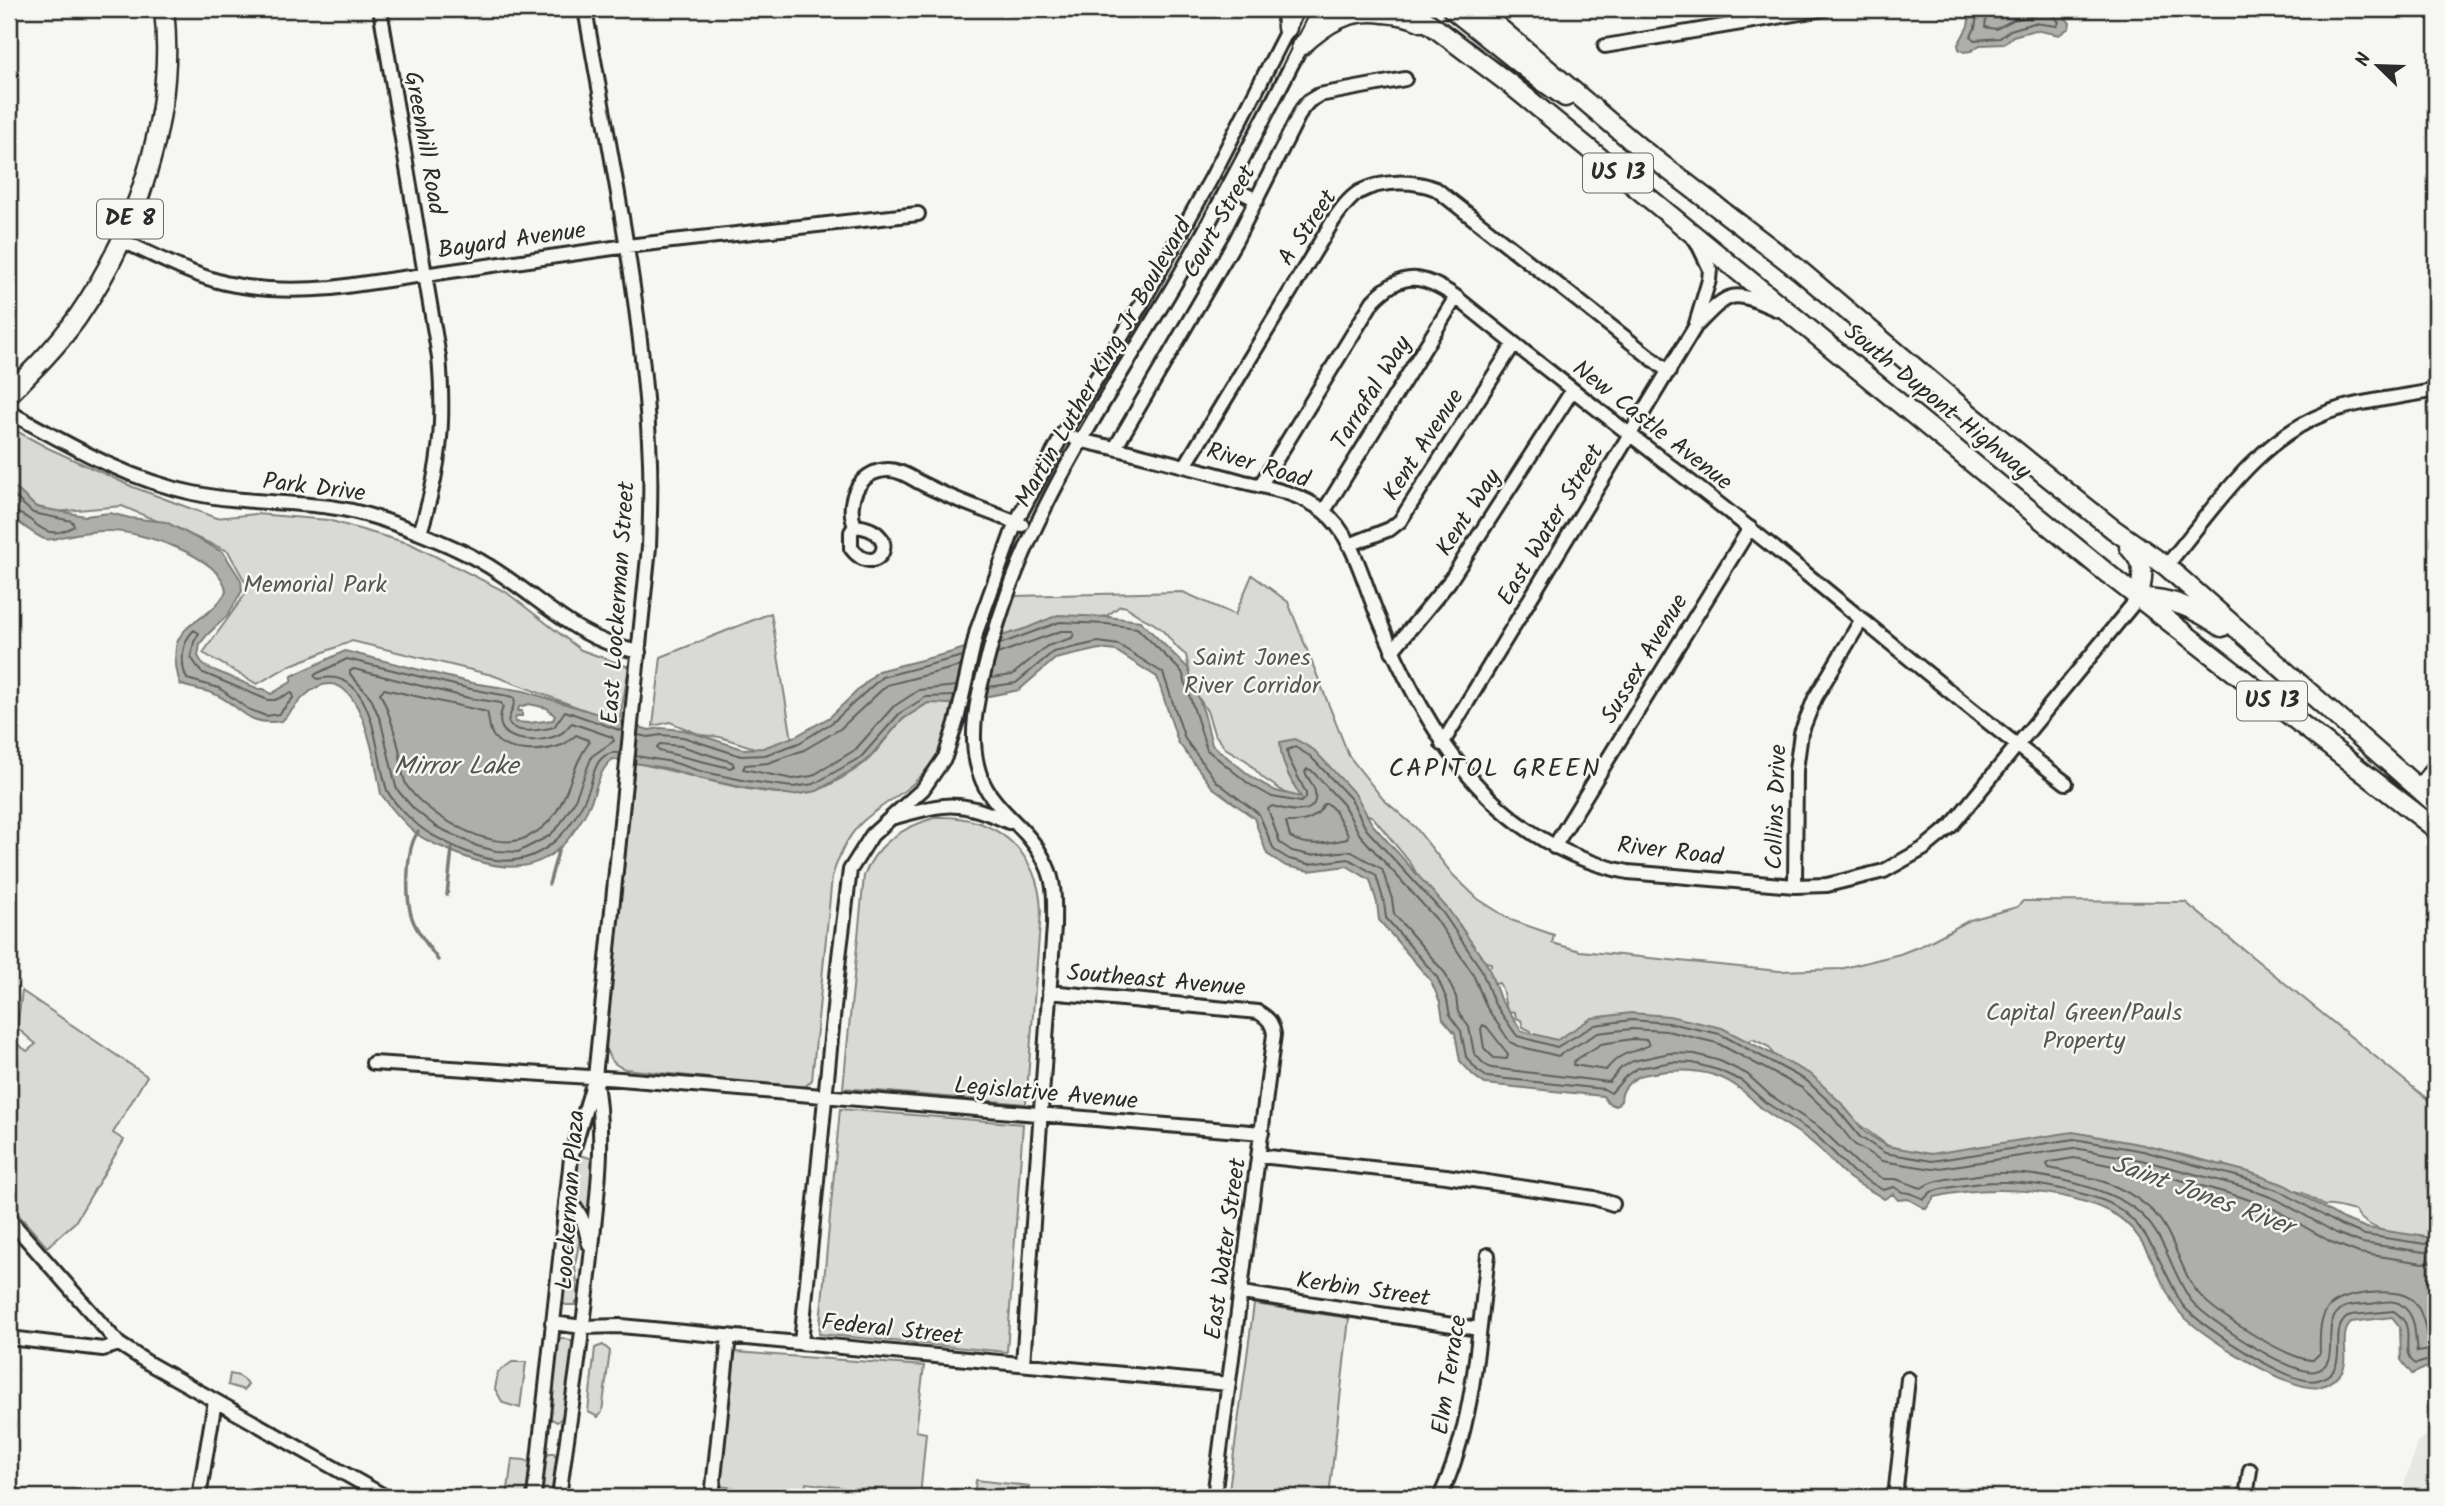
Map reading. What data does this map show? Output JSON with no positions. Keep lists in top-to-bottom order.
{
  "streets": {
    "highway": ["US 13", "DE 8", "South Dupont Highway"],
    "street": [
      "Greenhill Road",
      "Court Street",
      "A Street",
      "Bayard Avenue",
      "Martin Luther King Jr Boulevard",
      "Tarrafal Way",
      "New Castle Avenue",
      "Kent Avenue",
      "River Road",
      "Park Drive",
      "Kent Way",
      "East Water Street",
      "East Loockerman Street",
      "Sussex Avenue",
      "Collins Drive",
      "Southeast Avenue",
      "Legislative Avenue",
      "Loockerman Plaza",
      "Kerbin Street",
      "Federal Street",
      "Elm Terrace"
    ]
  },
  "crossings": [
    ["Greenhill Road", "Bayard Avenue"],
    ["Greenhill Road", "Park Drive"],
    ["DE 8", "Bayard Avenue"],
    ["Court Street", "River Road"],
    ["A Street", "River Road"],
    ["A Street", "East Water Street"],
    ["Bayard Avenue", "East Loockerman Street"],
    ["Martin Luther King Jr Boulevard", "River Road"],
    ["Martin Luther King Jr Boulevard", "Legislative Avenue"],
    ["Martin Luther King Jr Boulevard", "Federal Street"],
    ["Tarrafal Way", "New Castle Avenue"],
    ["Tarrafal Way", "River Road"],
    ["South Dupont Highway", "River Road"],
    ["South Dupont Highway", "East Water Street"],
    ["New Castle Avenue", "Kent Avenue"],
    ["New Castle Avenue", "River Road"],
    ["New Castle Avenue", "Kent Way"],
    ["New Castle Avenue", "East Water Street"],
    ["New Castle Avenue", "Sussex Avenue"],
    ["New Castle Avenue", "Collins Drive"],
    ["Kent Avenue", "River Road"],
    ["River Road", "Kent Way"],
    ["River Road", "East Water Street"],
    ["River Road", "Sussex Avenue"],
    ["River Road", "Collins Drive"],
    ["Park Drive", "East Loockerman Street"],
    ["East Water Street", "Southeast Avenue"],
    ["East Water Street", "Legislative Avenue"],
    ["East Water Street", "Kerbin Street"],
    ["East Water Street", "Federal Street"],
    ["East Loockerman Street", "Legislative Avenue"],
    ["East Loockerman Street", "Loockerman Plaza"],
    ["Legislative Avenue", "Loockerman Plaza"],
    ["Loockerman Plaza", "Federal Street"],
    ["Kerbin Street", "Elm Terrace"]
  ],
  "districts": ["CAPITOL GREEN"],
  "water": ["Mirror Lake", "Saint Jones River"],
  "parks": ["Memorial Park", "Saint Jones River Corridor", "Capital Green/Pauls Property"],
  "north": "top left"
}
